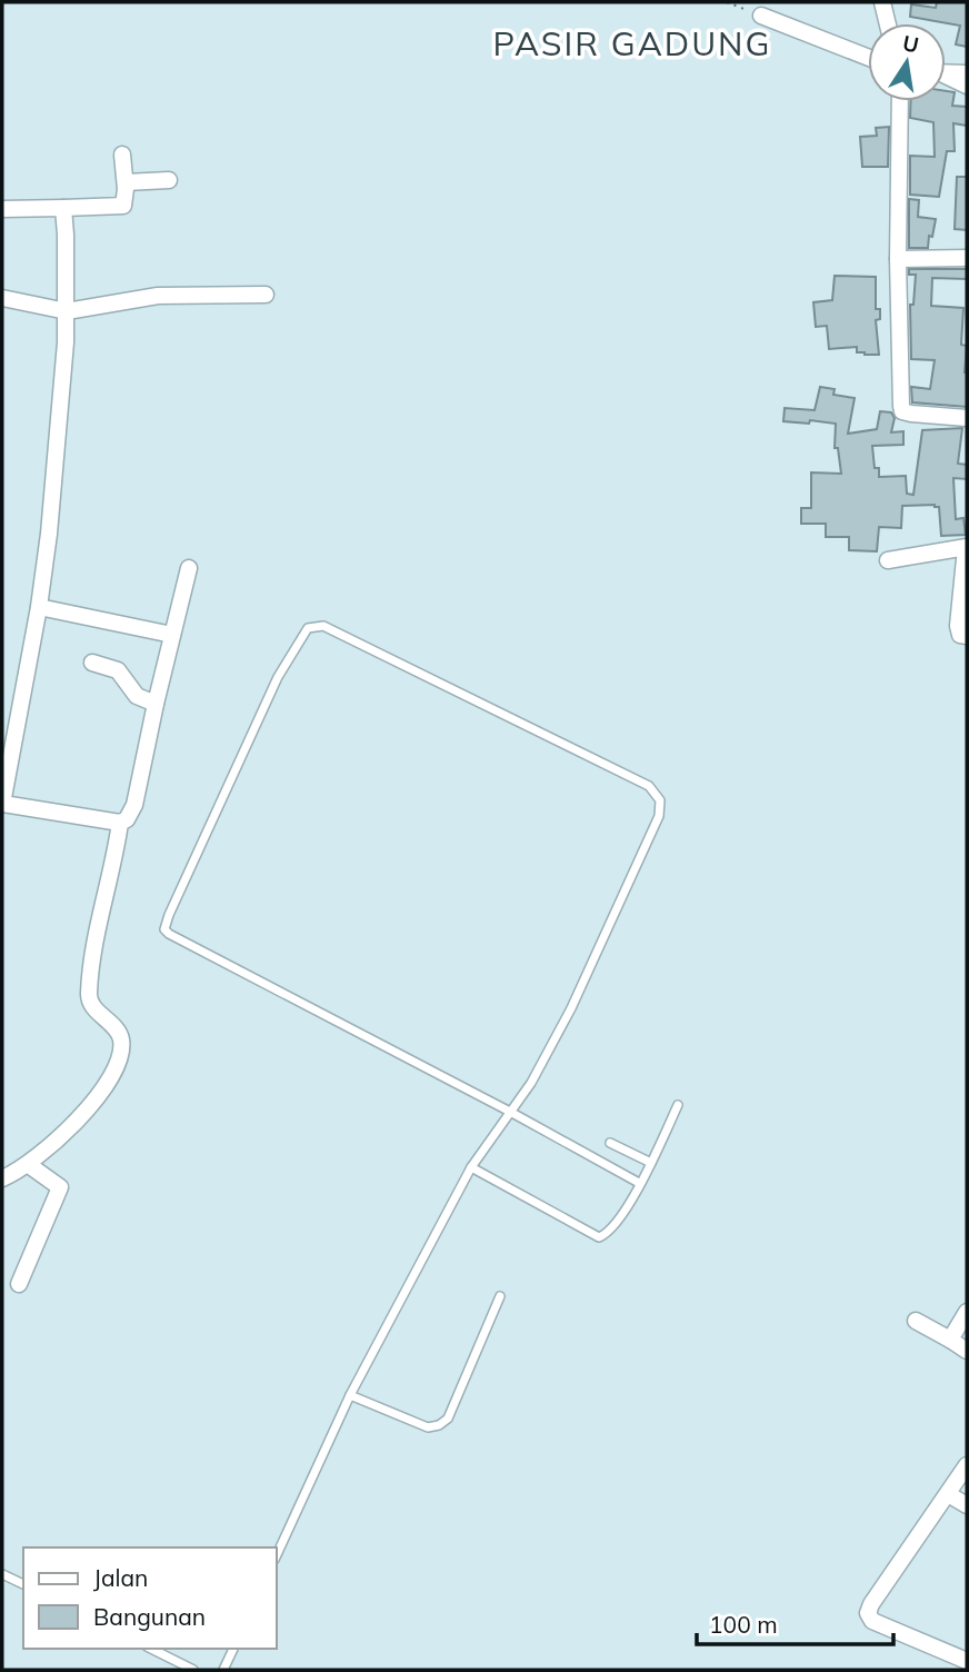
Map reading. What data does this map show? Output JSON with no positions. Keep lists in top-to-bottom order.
{
  "districts": ["PASIR GADUNG"],
  "legend": ["Jalan", "Bangunan"],
  "scale_bar": "100 m",
  "north": "top"
}
